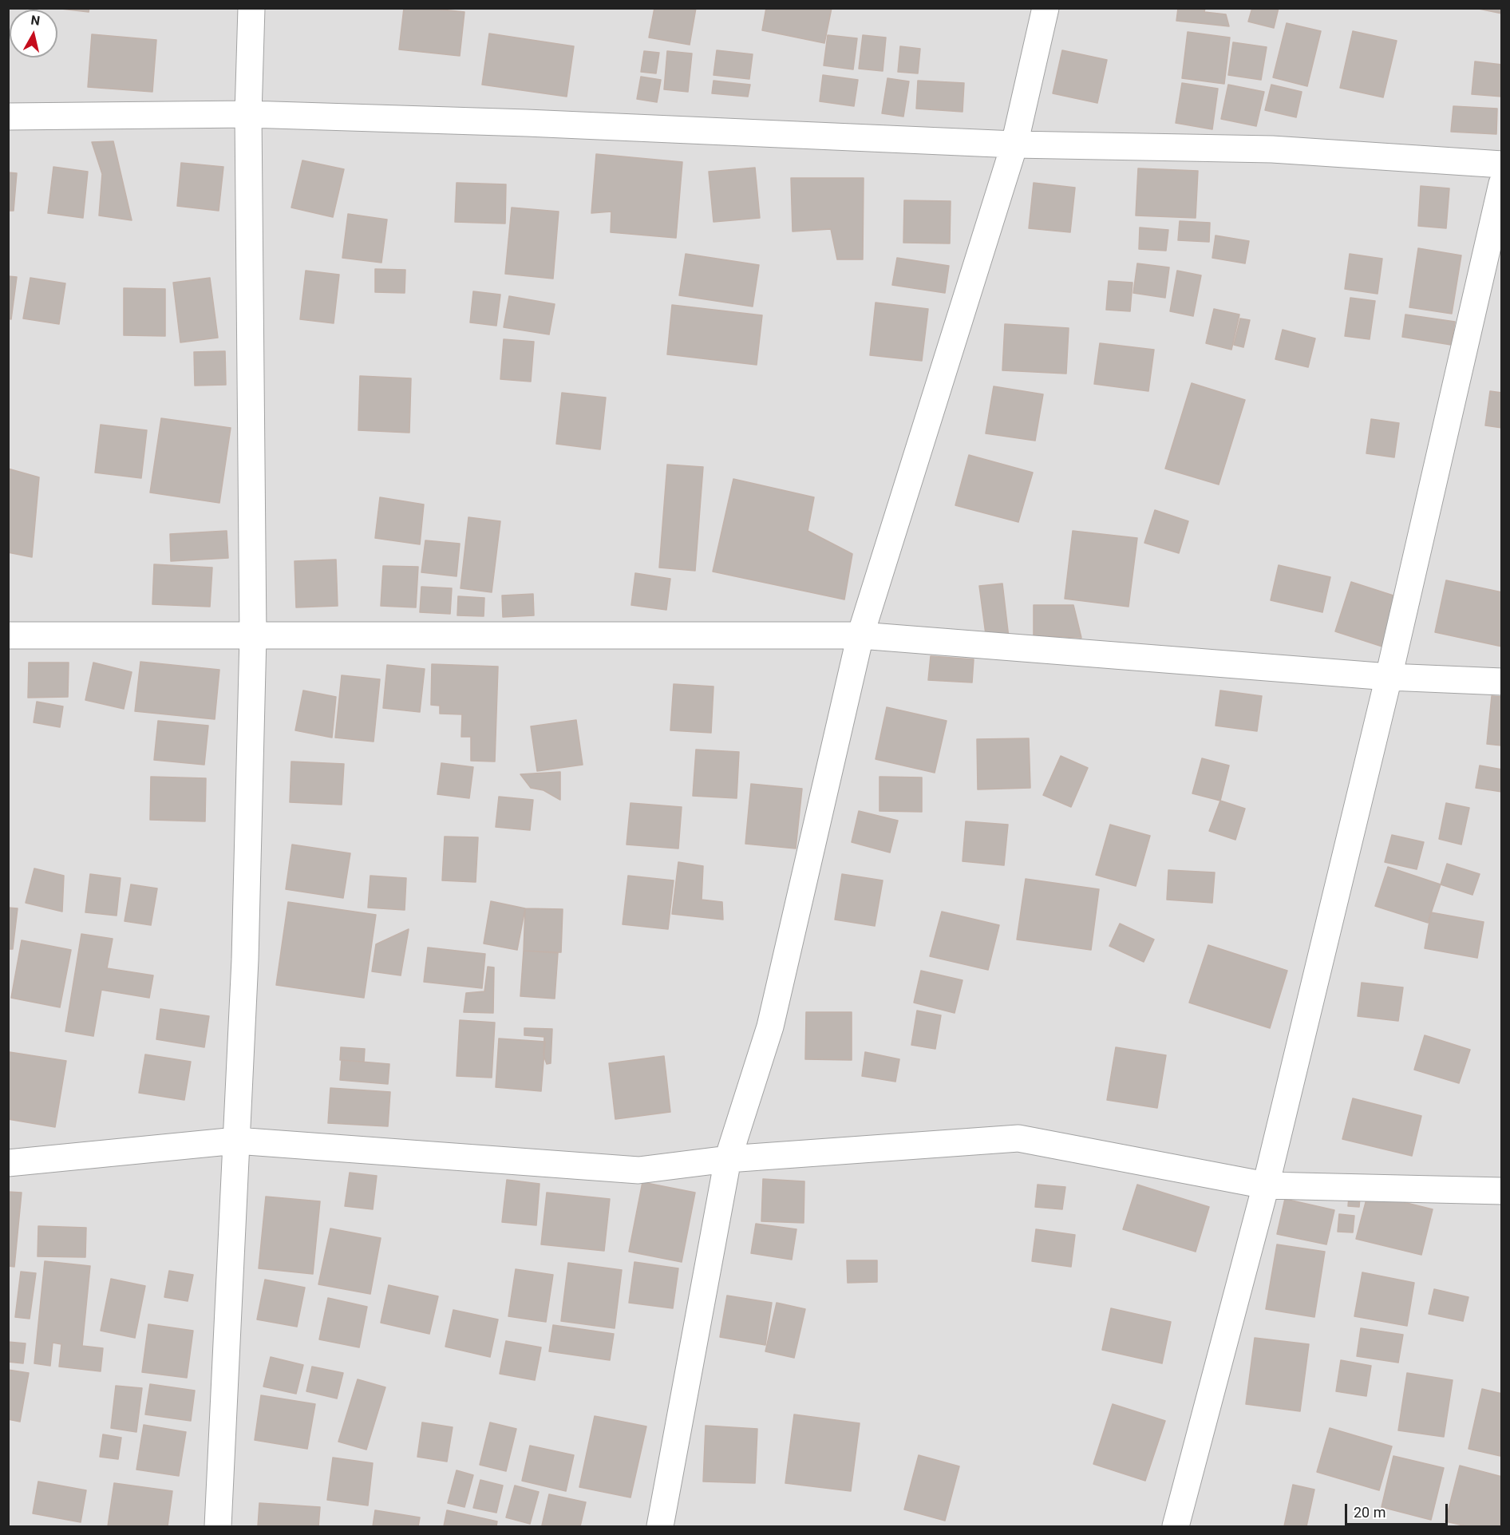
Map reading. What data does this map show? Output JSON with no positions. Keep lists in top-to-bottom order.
{
  "scale_bar": "20 m",
  "north": "top"
}
